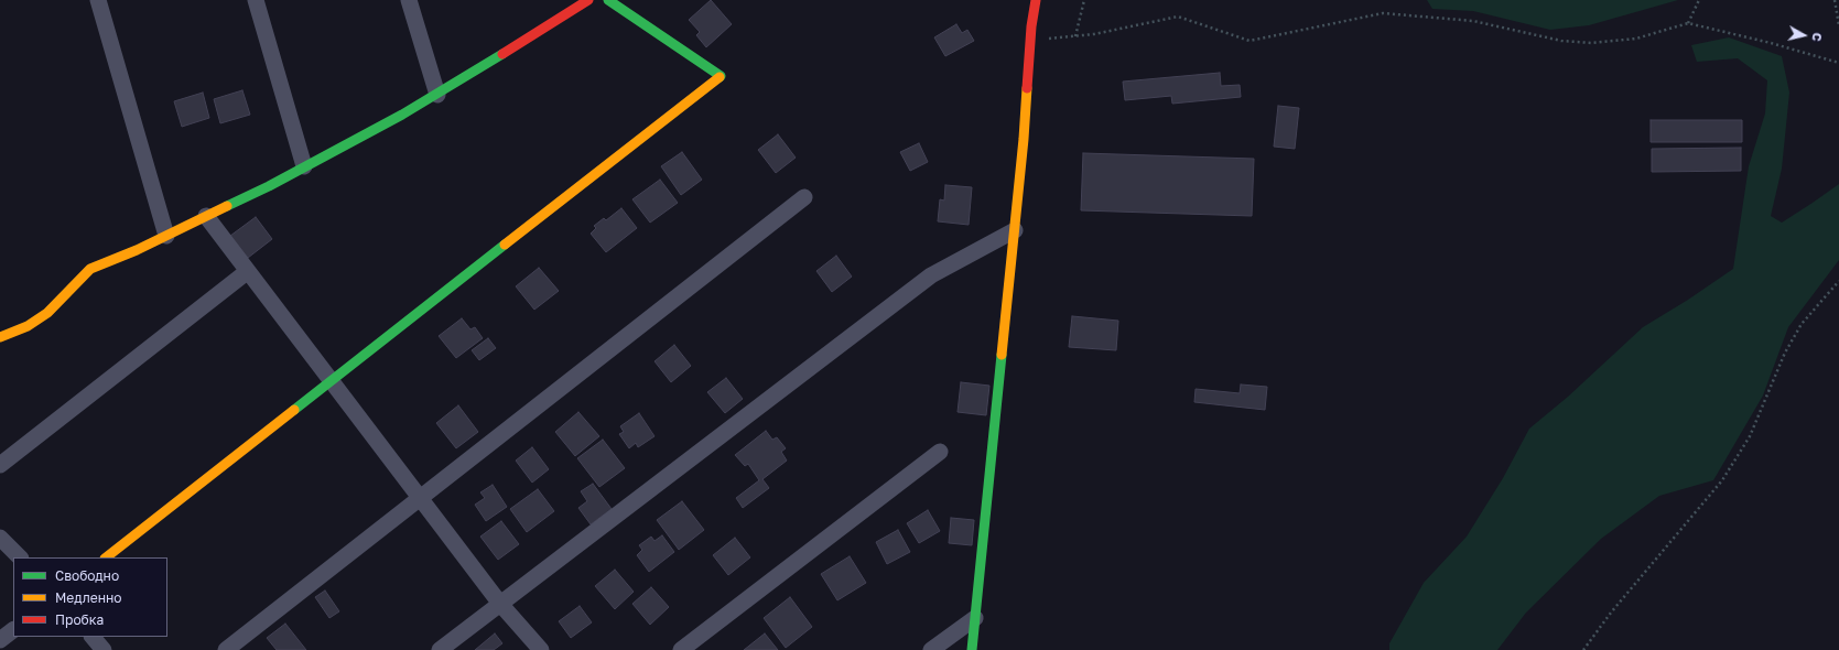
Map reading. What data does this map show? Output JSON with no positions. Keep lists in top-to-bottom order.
{
  "legend": ["Свободно", "Медленно", "Пробка"],
  "north": "right"
}
